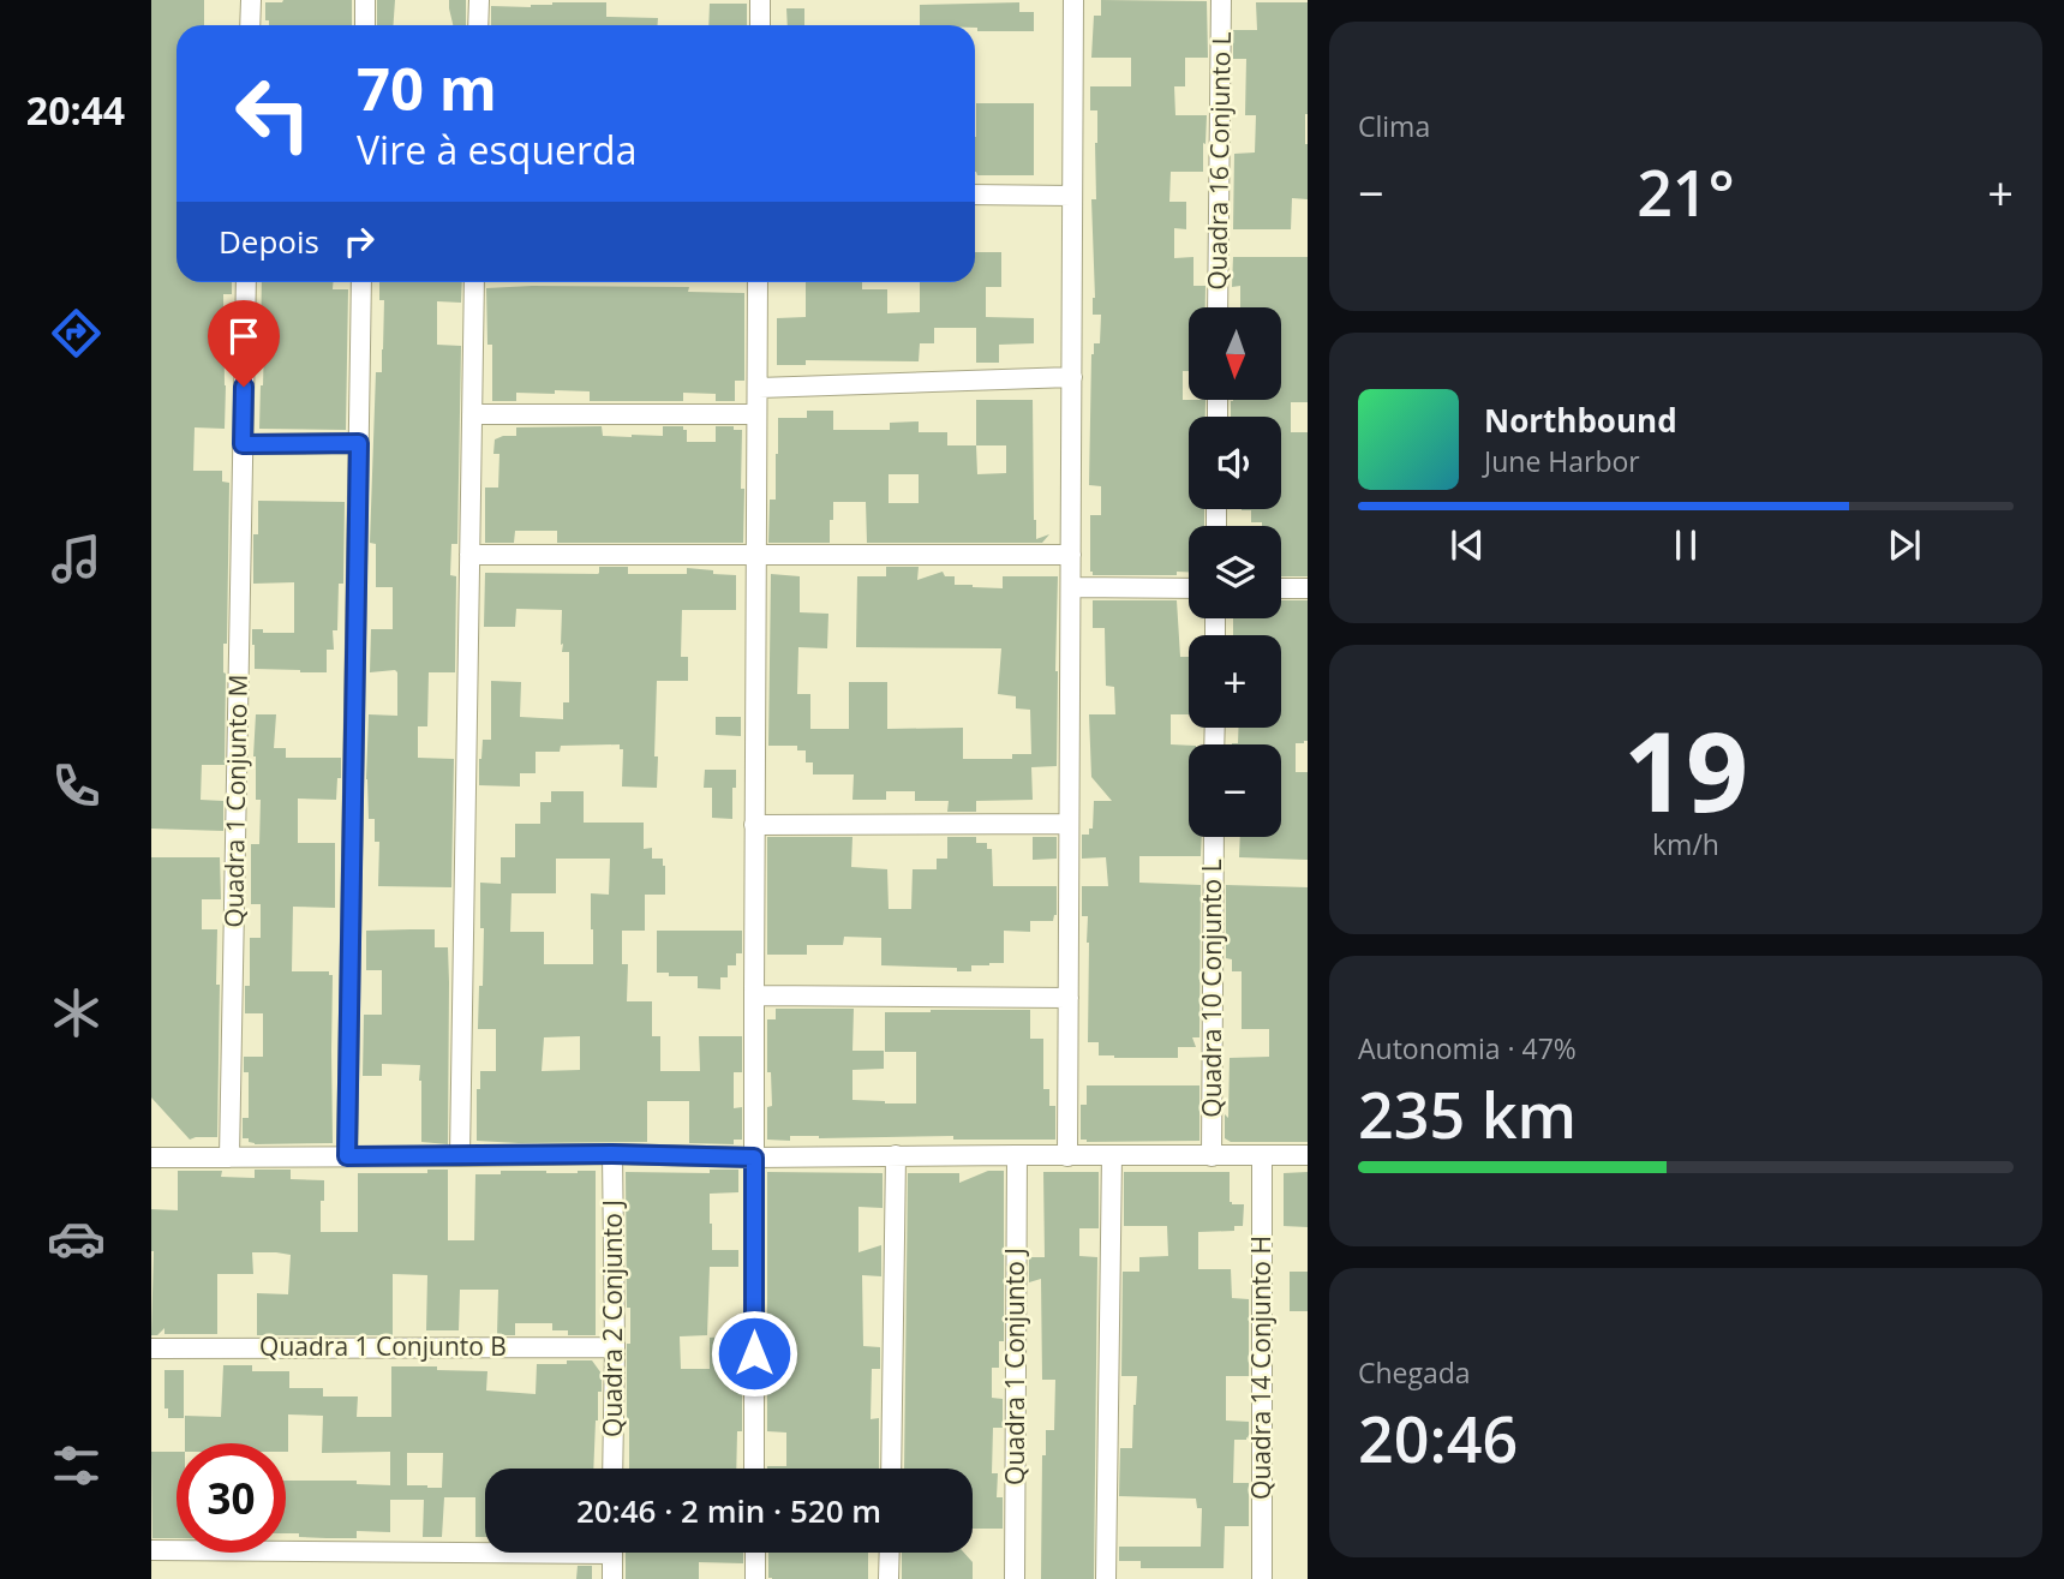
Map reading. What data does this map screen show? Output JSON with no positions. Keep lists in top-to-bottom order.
{
  "streets": {
    "street": [
      "Quadra 16 Conjunto L",
      "Quadra 1 Conjunto M",
      "Quadra 10 Conjunto L",
      "Quadra 2 Conjunto J",
      "Quadra 1 Conjunto B",
      "Quadra 1 Conjunto J",
      "Quadra 14 Conjunto H"
    ]
  },
  "crossings": [
    ["Quadra 2 Conjunto J", "Quadra 1 Conjunto B"]
  ],
  "north": "bottom",
  "page": {
    "tabs": "20:44",
    "tile": [
      "Clima",
      ["19", "km/h"],
      ["Autonomia · 47%", "235 km"],
      ["Chegada", "20:46"]
    ],
    "turn": ["70 m", "Vire à esquerda"],
    "heat": ["−", "21°", "+"],
    "then": "Depois",
    "map_buttons": ["+", "−"],
    "song": ["Northbound", "June Harbor"],
    "limit": "30",
    "trip": "20:46 · 2 min · 520 m"
  }
}
